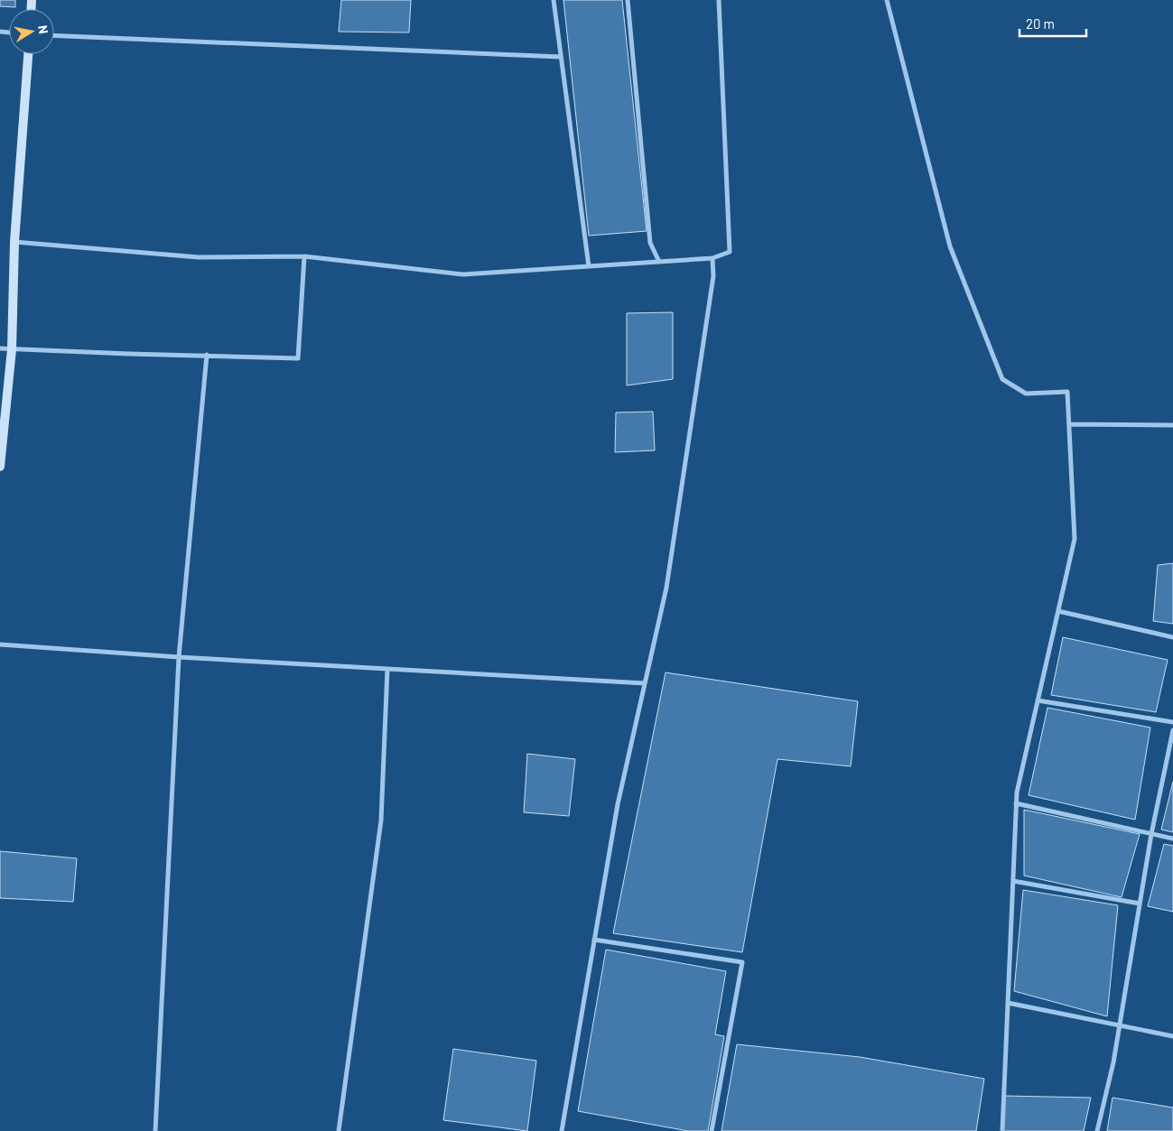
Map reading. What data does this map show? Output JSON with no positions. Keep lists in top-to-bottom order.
{
  "scale_bar": "20 m",
  "north": "right"
}
